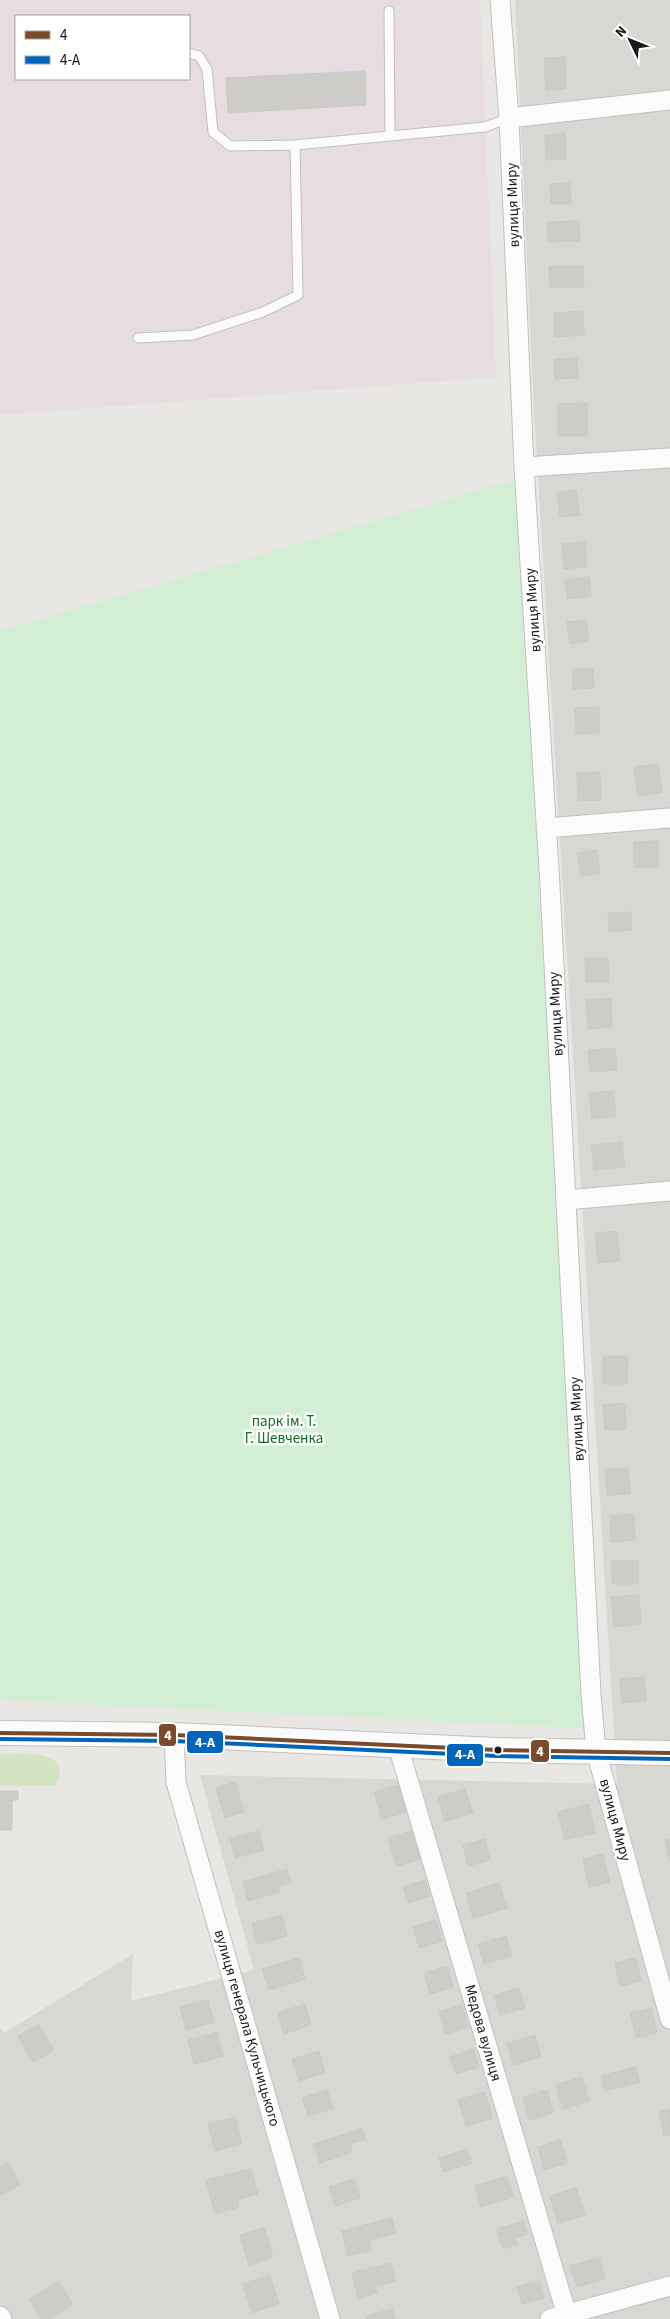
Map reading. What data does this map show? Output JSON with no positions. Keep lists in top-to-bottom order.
{
  "streets": {
    "street": ["вулиця Миру", "вулиця генерала Кульчицького", "Медова вулиця"]
  },
  "parks": ["парк ім. Т. Г. Шевченка"],
  "lines": ["transit line 4", "transit line 4-А"],
  "legend": ["4", "4-А"],
  "north": "top left"
}
